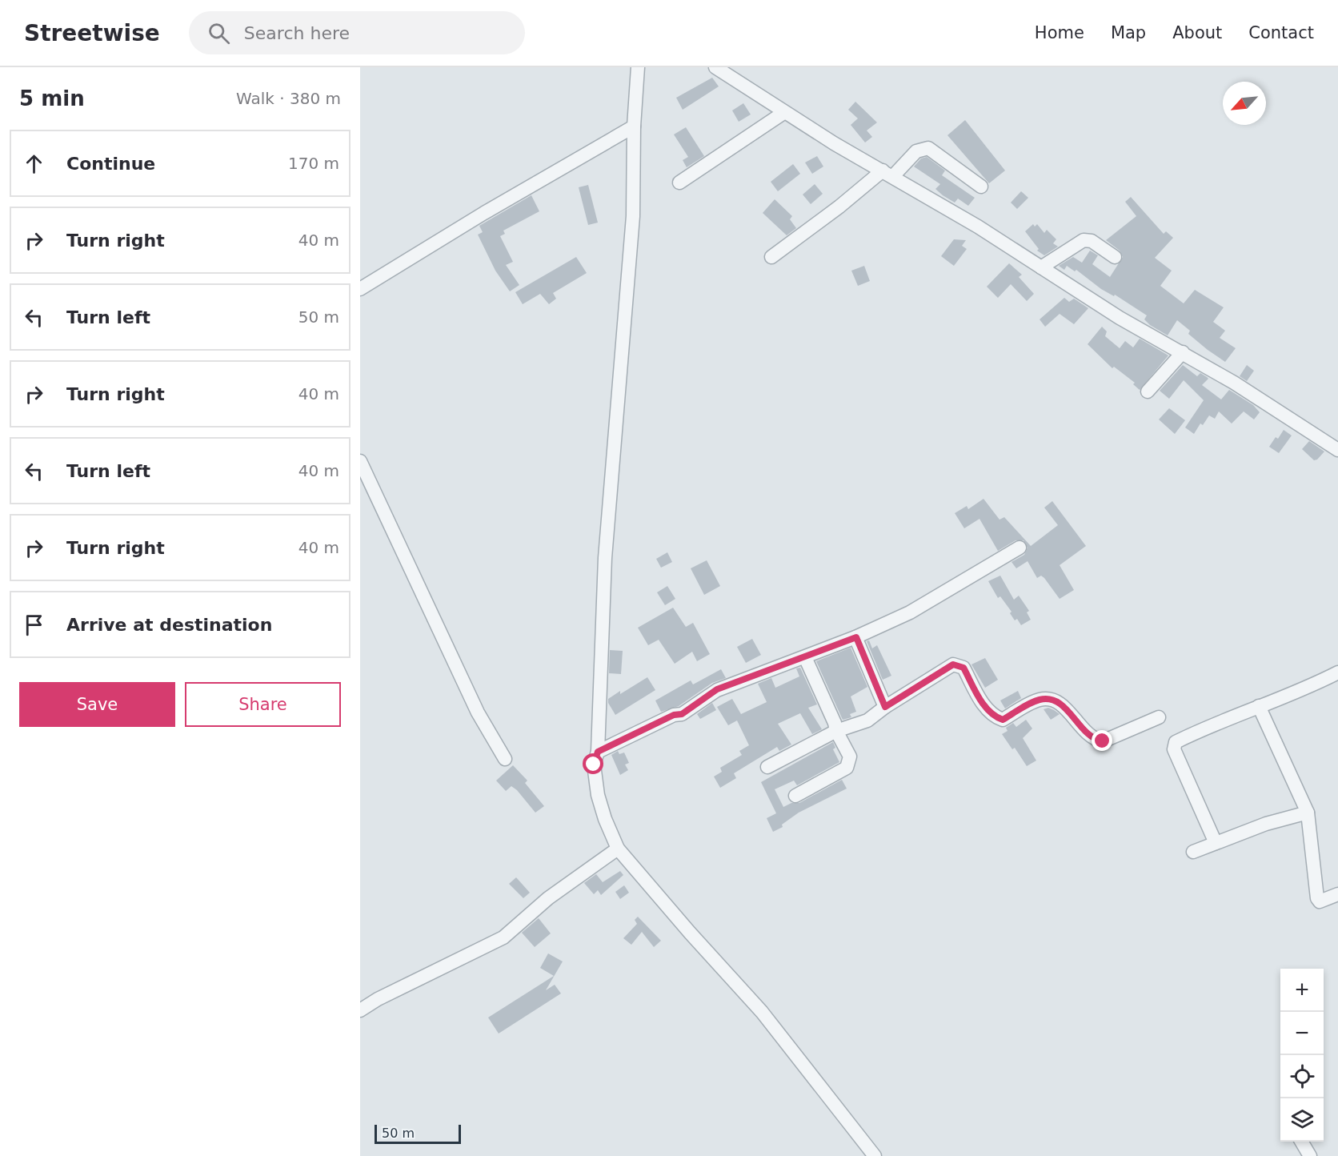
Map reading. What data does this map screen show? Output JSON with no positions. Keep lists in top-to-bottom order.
{
  "scale_bar": "50 m",
  "north": "bottom left",
  "page": {
    "header": "Streetwise",
    "search": "Search here",
    "nav": [
      "Home",
      "Map",
      "About",
      "Contact"
    ],
    "heading": ["5 min", "Walk · 380 m"],
    "list": [
      ["Continue", "170 m"],
      ["Turn right", "40 m"],
      ["Turn left", "50 m"],
      ["Turn right", "40 m"],
      ["Turn left", "40 m"],
      ["Turn right", "40 m"],
      "Arrive at destination"
    ],
    "buttons": ["Save", "Share"],
    "map_buttons": ["+", "−"],
    "scale": "50 m"
  }
}
